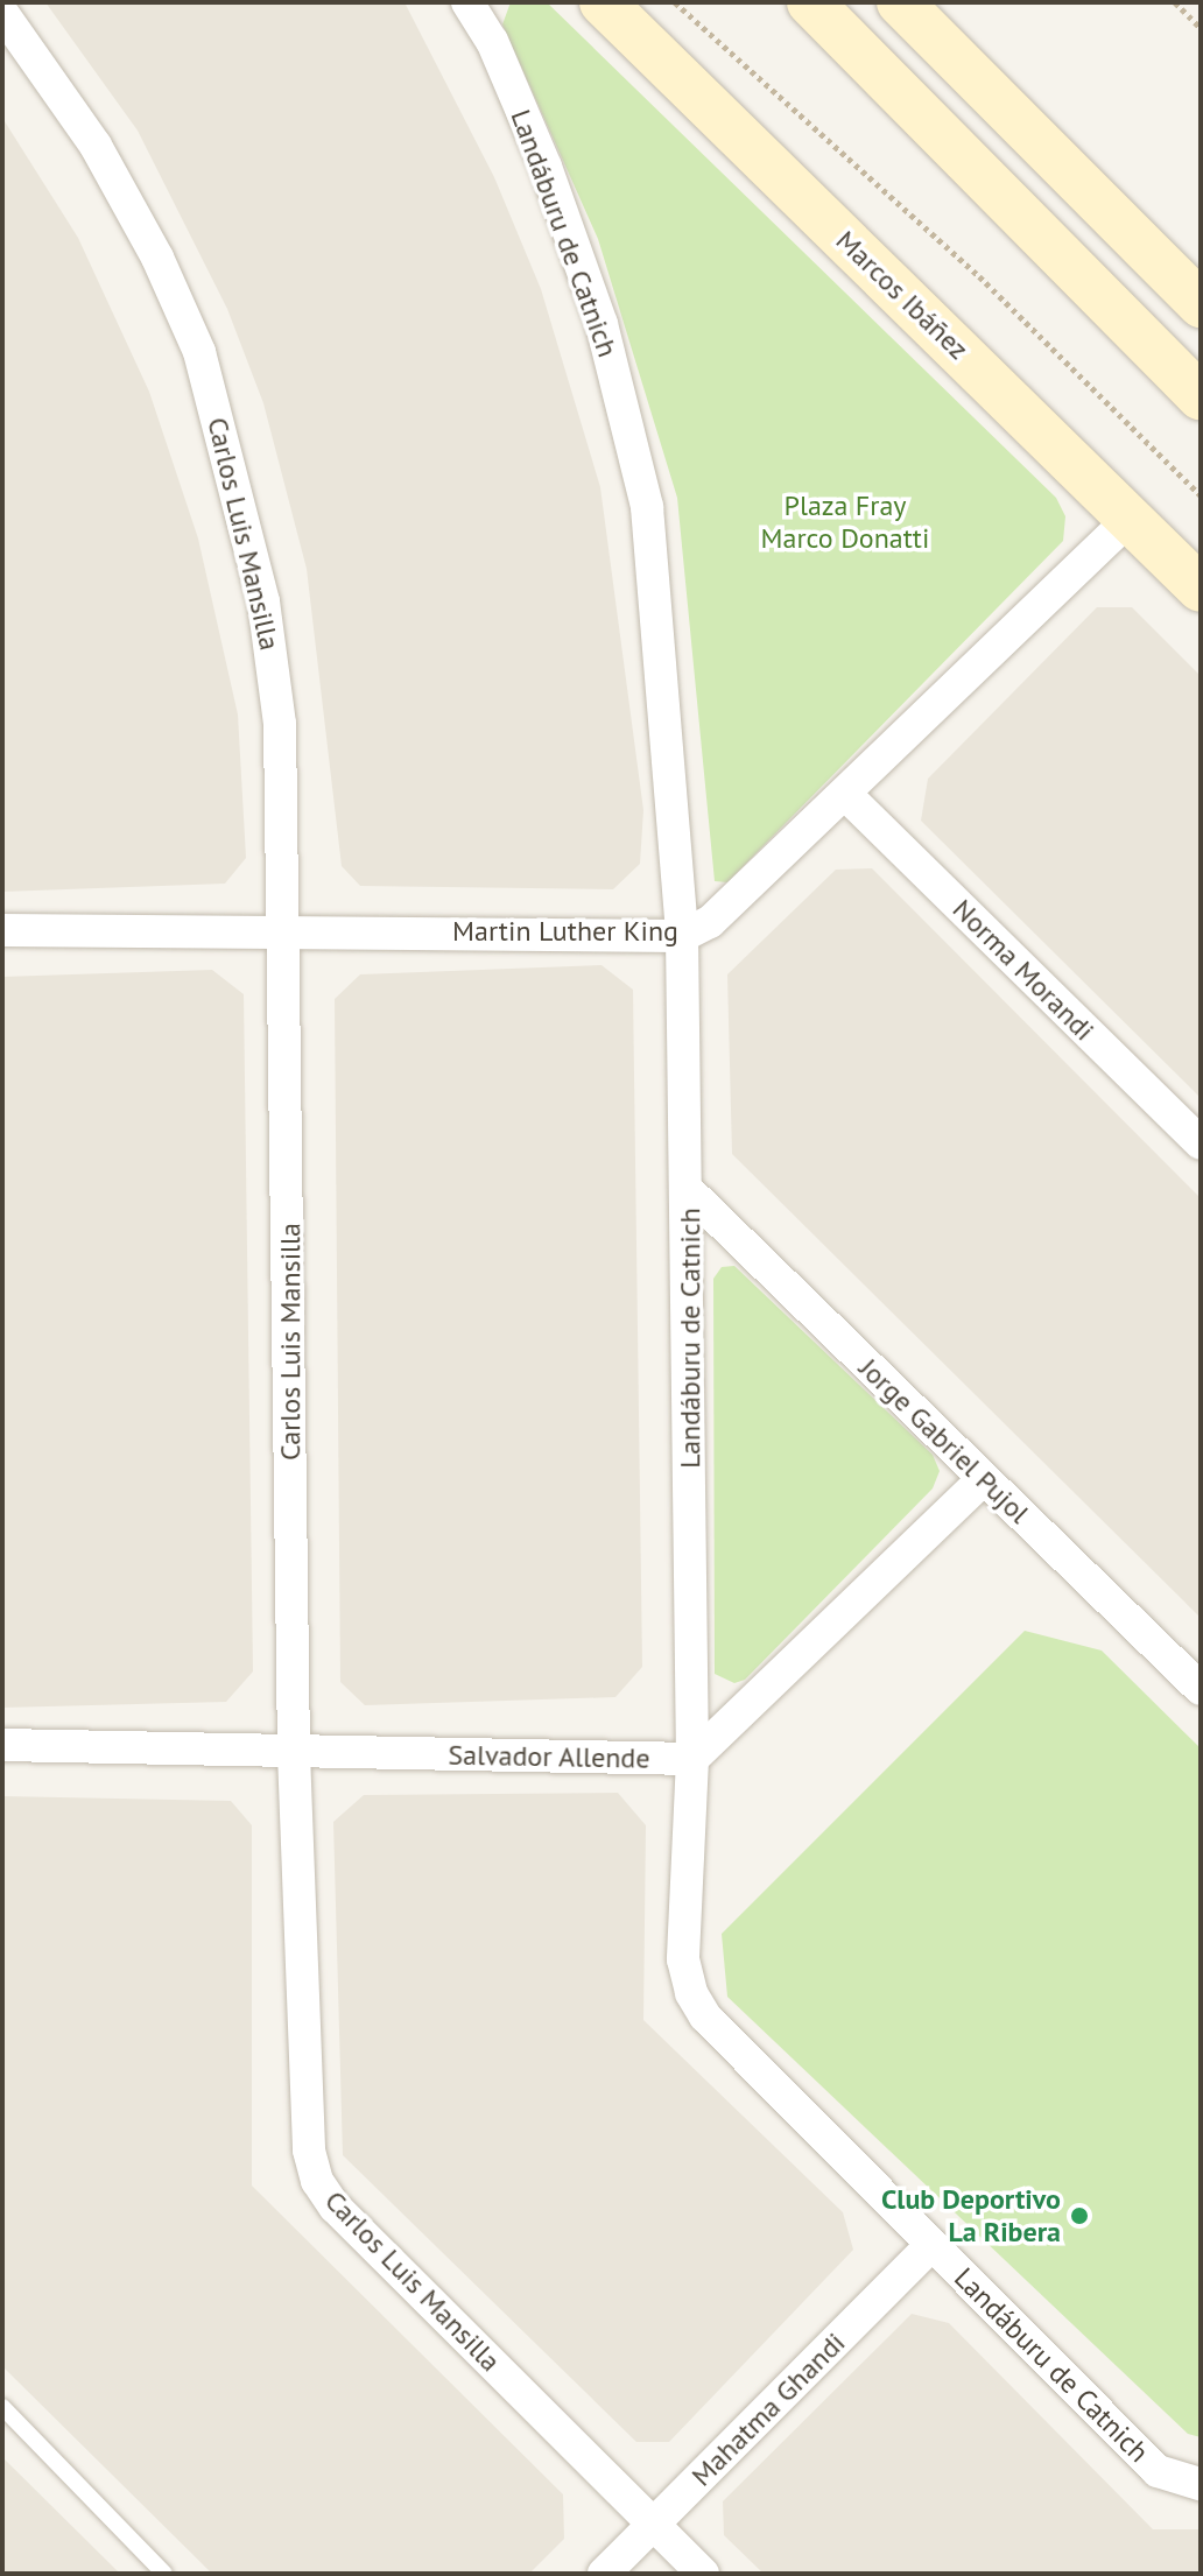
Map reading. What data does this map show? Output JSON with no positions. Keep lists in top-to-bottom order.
{
  "streets": {
    "main road": ["Marcos Ibáñez"],
    "street": [
      "Landáburu de Catnich",
      "Carlos Luis Mansilla",
      "Martin Luther King",
      "Norma Morandi",
      "Jorge Gabriel Pujol",
      "Salvador Allende",
      "Mahatma Ghandi"
    ]
  },
  "crossings": [
    ["Landáburu de Catnich", "Martin Luther King"],
    ["Landáburu de Catnich", "Jorge Gabriel Pujol"],
    ["Landáburu de Catnich", "Salvador Allende"],
    ["Landáburu de Catnich", "Mahatma Ghandi"],
    ["Marcos Ibáñez", "Martin Luther King"],
    ["Carlos Luis Mansilla", "Martin Luther King"],
    ["Carlos Luis Mansilla", "Salvador Allende"],
    ["Carlos Luis Mansilla", "Mahatma Ghandi"],
    ["Martin Luther King", "Norma Morandi"]
  ],
  "parks": ["Plaza Fray Marco Donatti"],
  "places": ["Club Deportivo La Ribera"]
}
